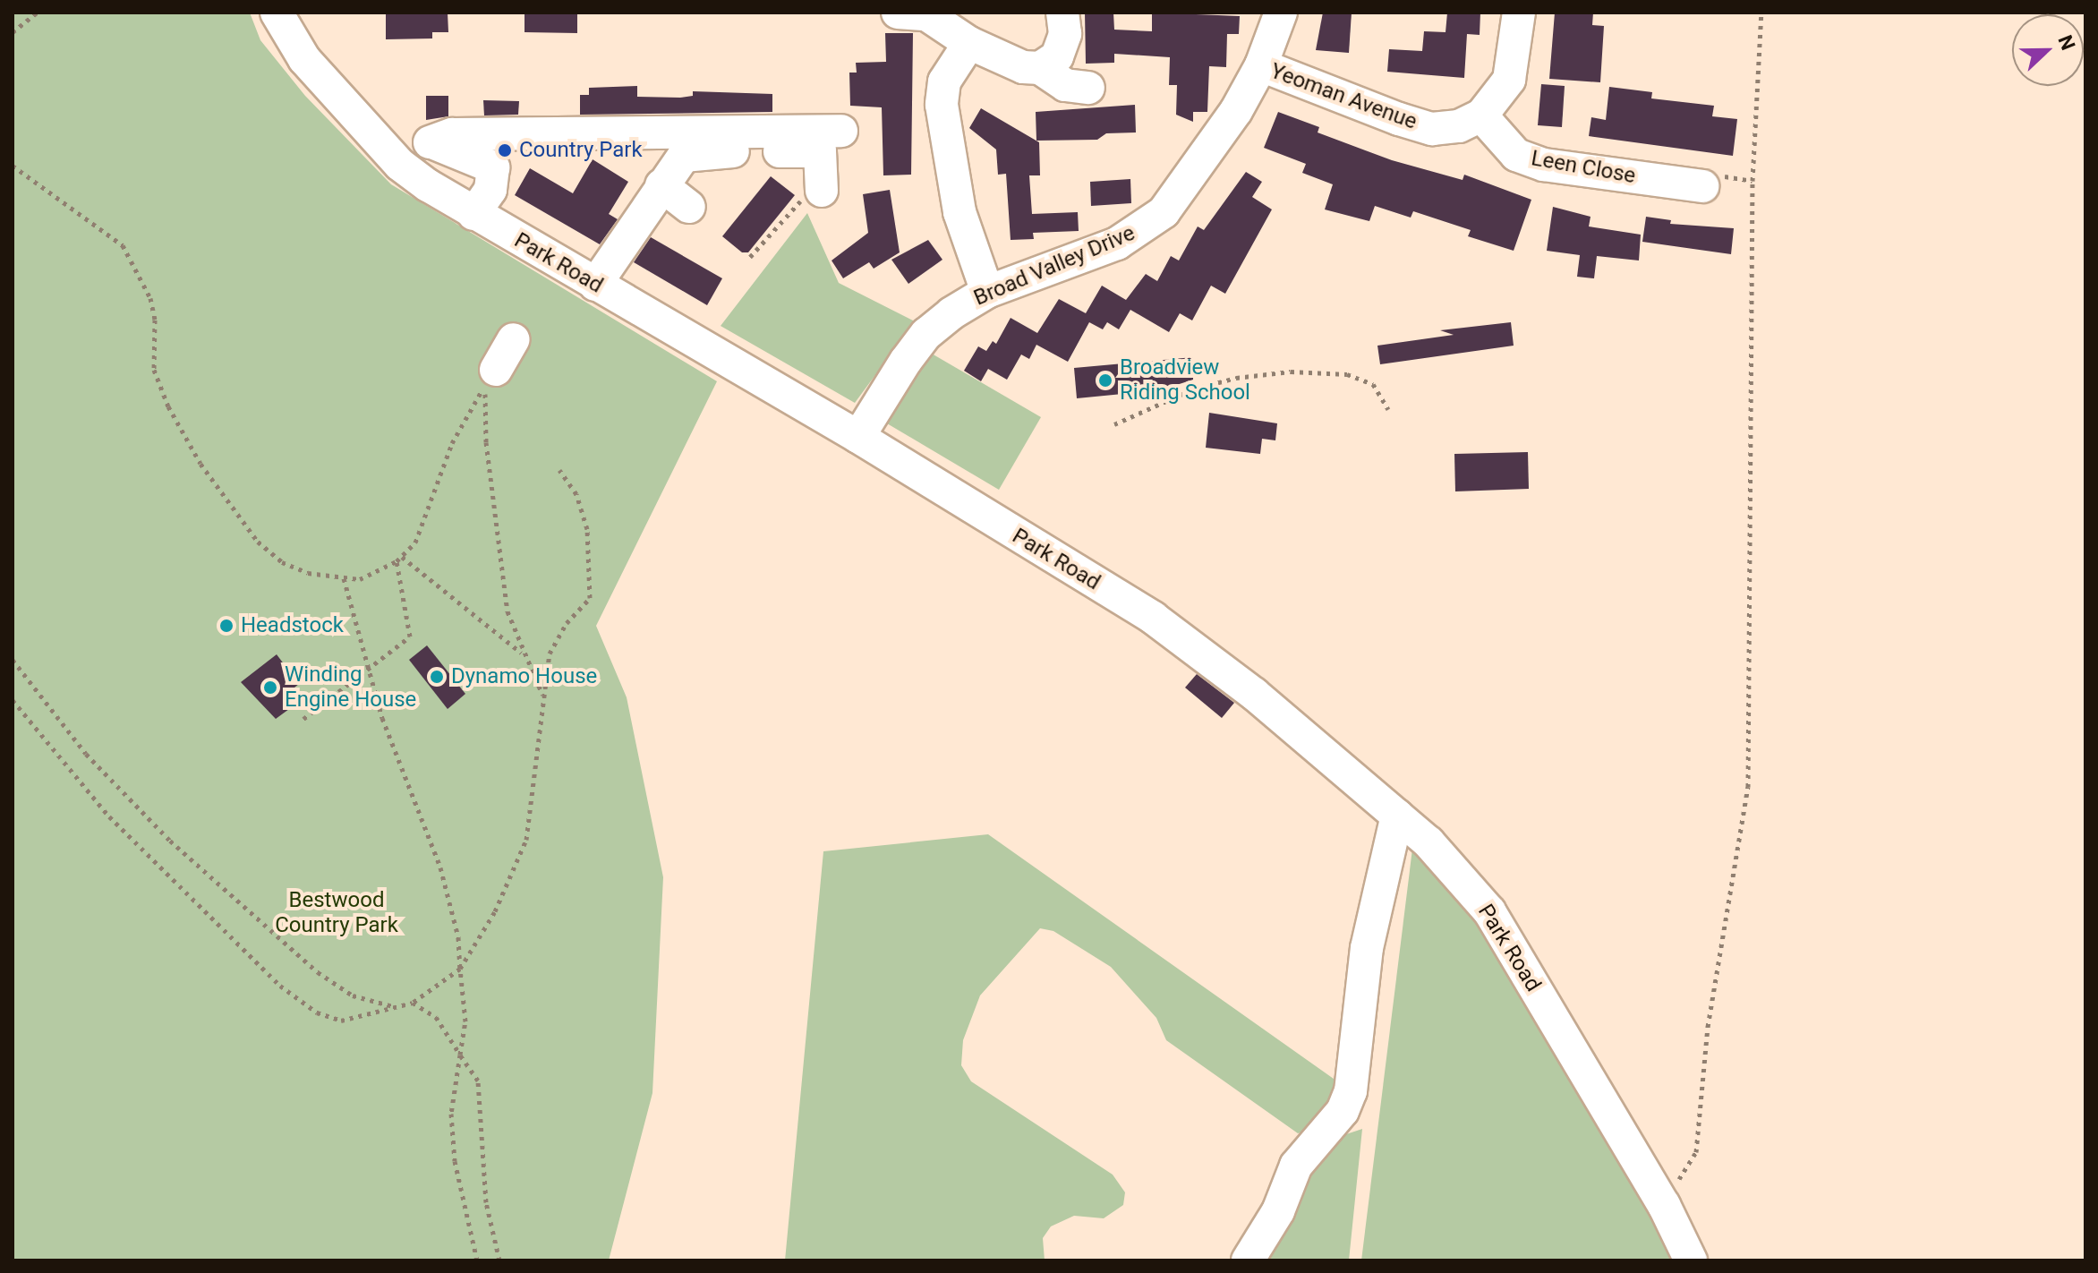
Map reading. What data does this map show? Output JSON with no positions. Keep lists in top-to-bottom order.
{
  "streets": {
    "street": [
      "Yeoman Avenue",
      "Leen Close",
      "Park Road",
      "Broad Valley Drive"
    ]
  },
  "crossings": [
    ["Yeoman Avenue", "Leen Close"],
    ["Yeoman Avenue", "Broad Valley Drive"],
    ["Park Road", "Broad Valley Drive"]
  ],
  "parks": ["Bestwood Country Park"],
  "places": [
    "Country Park",
    "Broadview Riding School",
    "Headstock",
    "Dynamo House",
    "Winding Engine House"
  ],
  "north": "right"
}
